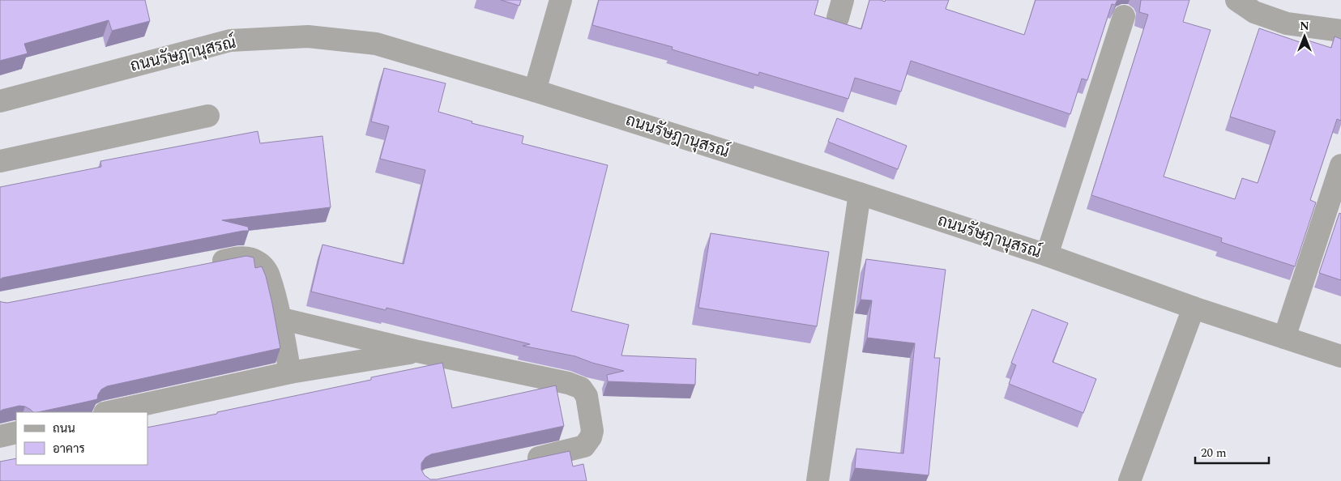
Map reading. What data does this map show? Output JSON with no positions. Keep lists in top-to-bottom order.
{
  "streets": {
    "street": ["ถนนรัษฎานุสรณ์"]
  },
  "legend": ["ถนน", "อาคาร"],
  "scale_bar": "20 m",
  "north": "top"
}
